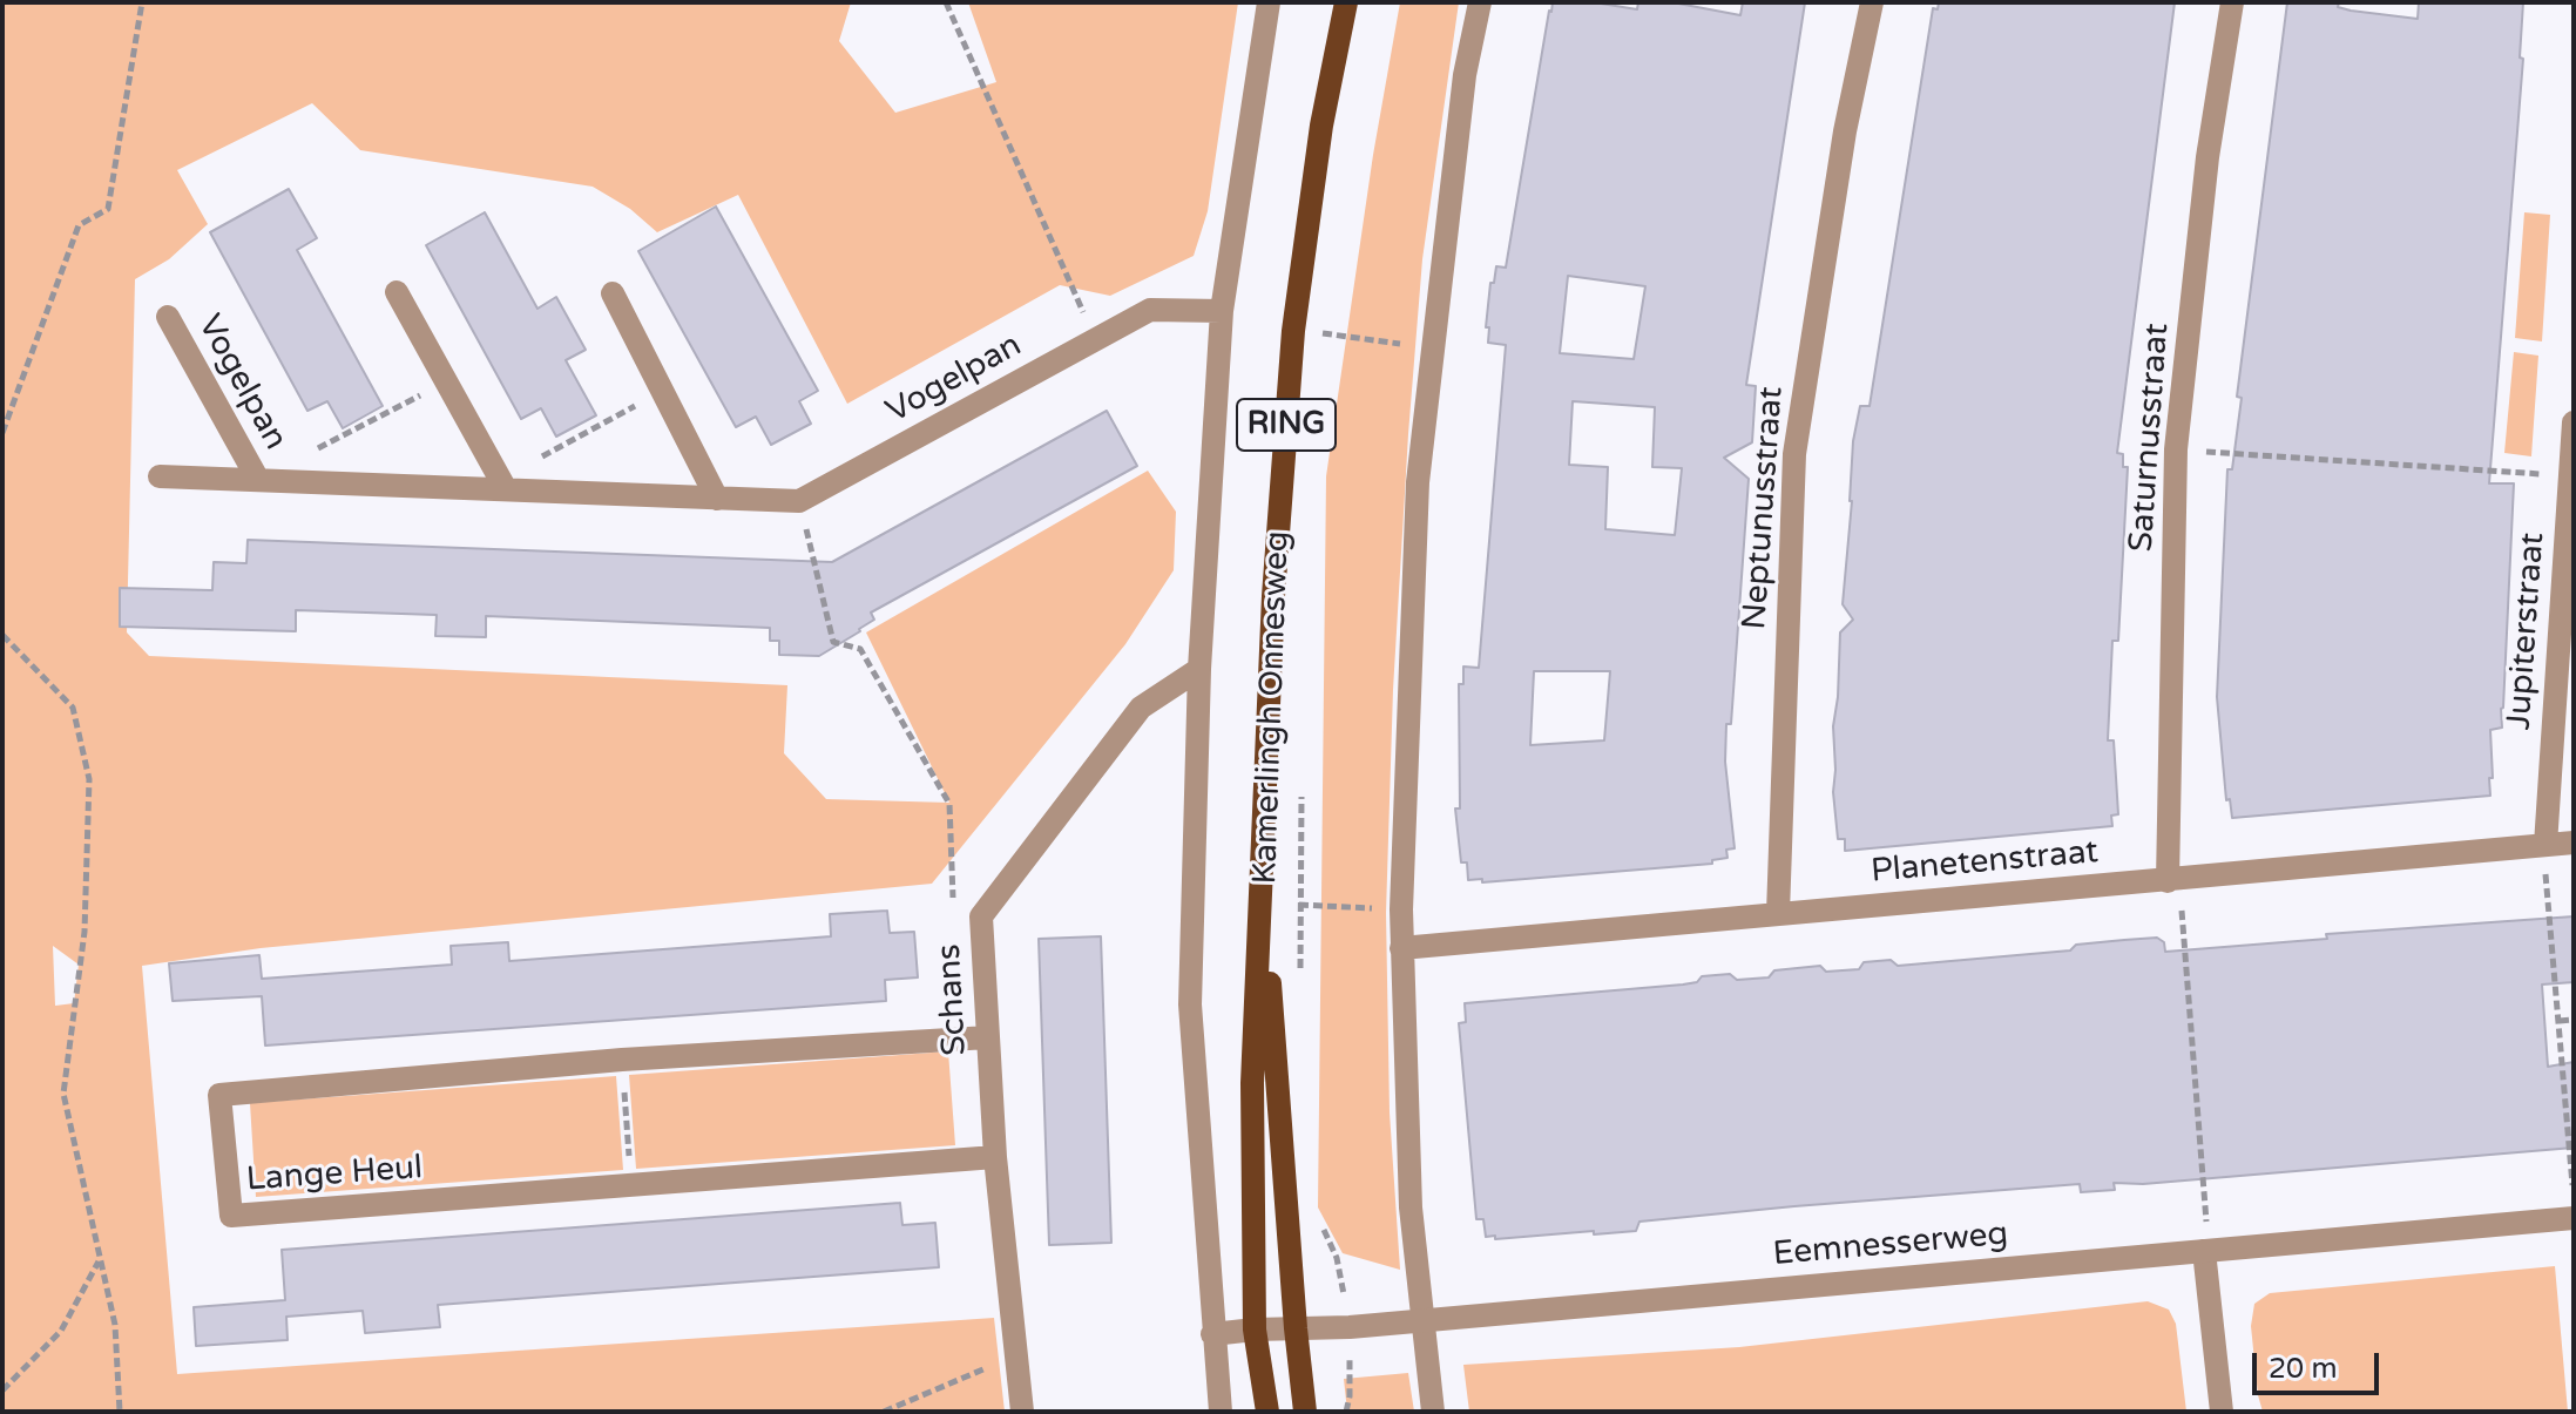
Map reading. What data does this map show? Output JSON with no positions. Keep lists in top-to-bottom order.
{
  "streets": {
    "main road": ["RING", "Kamerlingh Onnesweg"],
    "street": [
      "Vogelpan",
      "Saturnusstraat",
      "Neptunusstraat",
      "Jupiterstraat",
      "Planetenstraat",
      "Schans",
      "Lange Heul",
      "Eemnesserweg"
    ]
  },
  "crossings": [
    ["Saturnusstraat", "Planetenstraat"],
    ["Neptunusstraat", "Planetenstraat"],
    ["Jupiterstraat", "Planetenstraat"],
    ["Kamerlingh Onnesweg", "Eemnesserweg"],
    ["Schans", "Lange Heul"]
  ],
  "scale_bar": "20 m"
}
